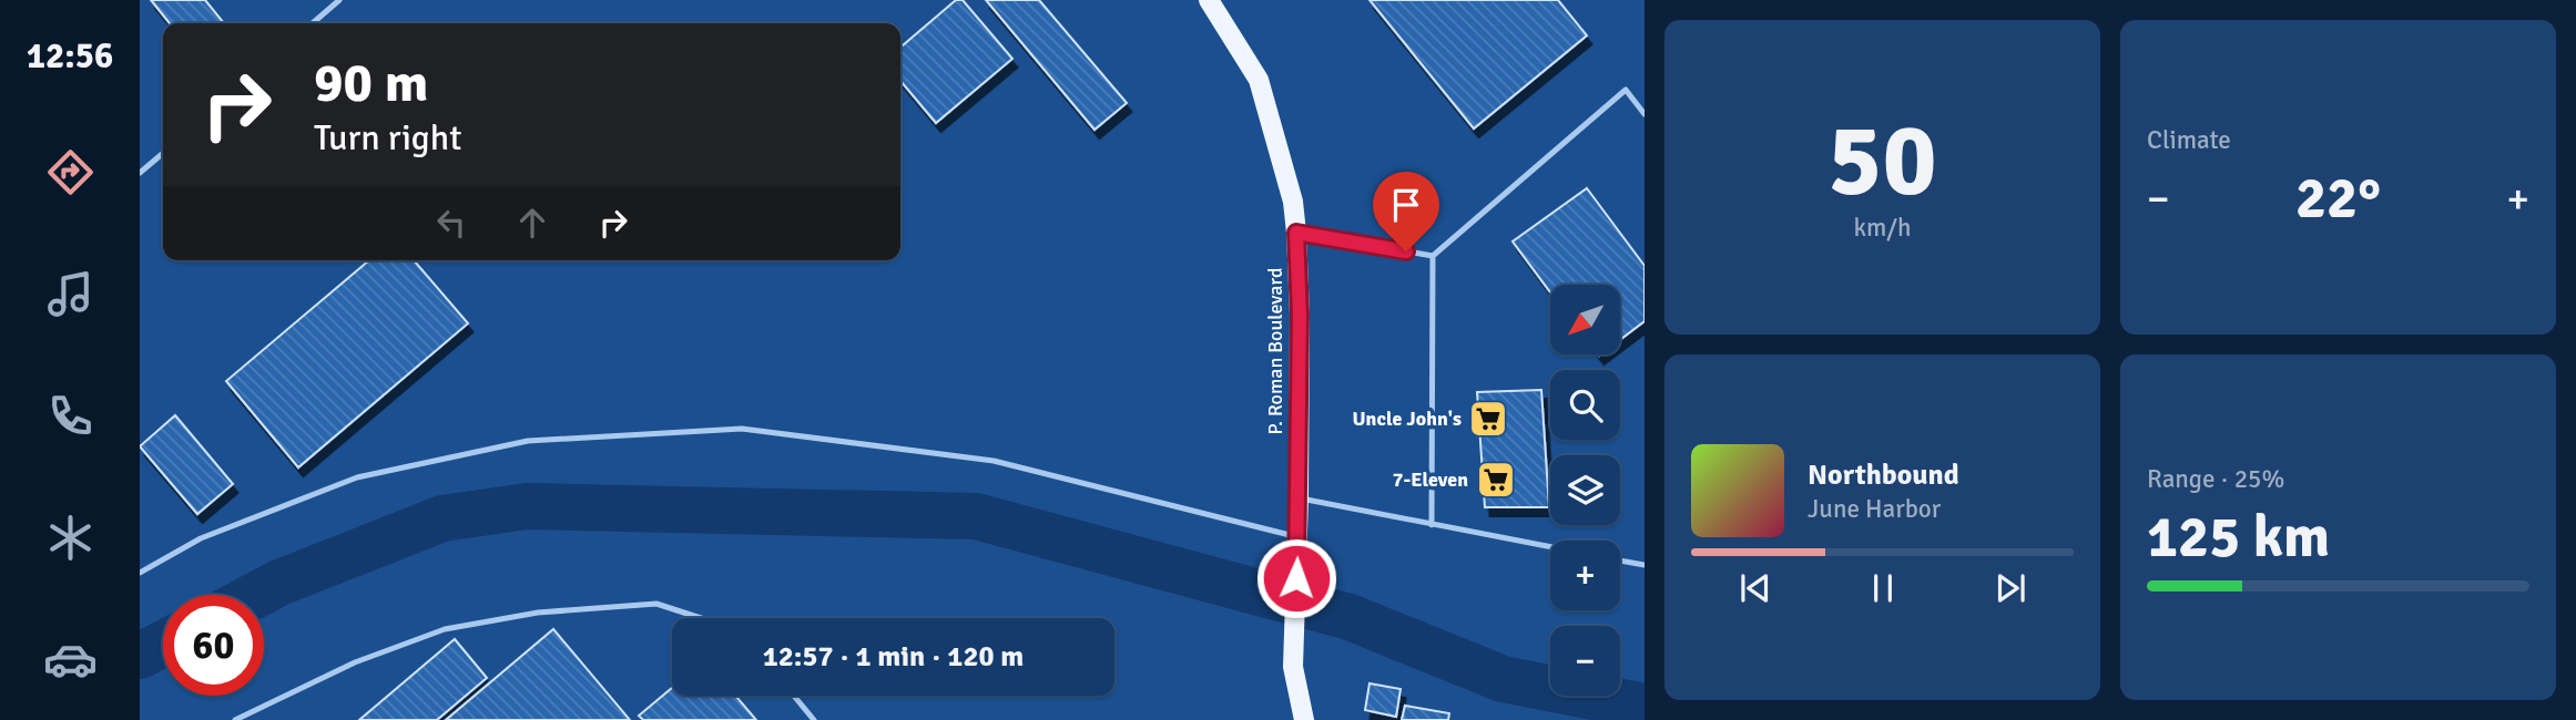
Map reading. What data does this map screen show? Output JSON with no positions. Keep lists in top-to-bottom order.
{
  "streets": {
    "main road": ["P. Roman Boulevard"]
  },
  "places": {
    "supermarket": ["Uncle John's", "7-Eleven"]
  },
  "north": "bottom left",
  "page": {
    "tabs": "12:56",
    "tile": [
      ["50", "km/h"],
      "Climate",
      ["Range · 25%", "125 km"]
    ],
    "turn": ["90 m", "Turn right"],
    "heat": ["−", "22°", "+"],
    "map_buttons": ["+", "−"],
    "song": ["Northbound", "June Harbor"],
    "limit": "60",
    "trip": "12:57 · 1 min · 120 m"
  }
}
